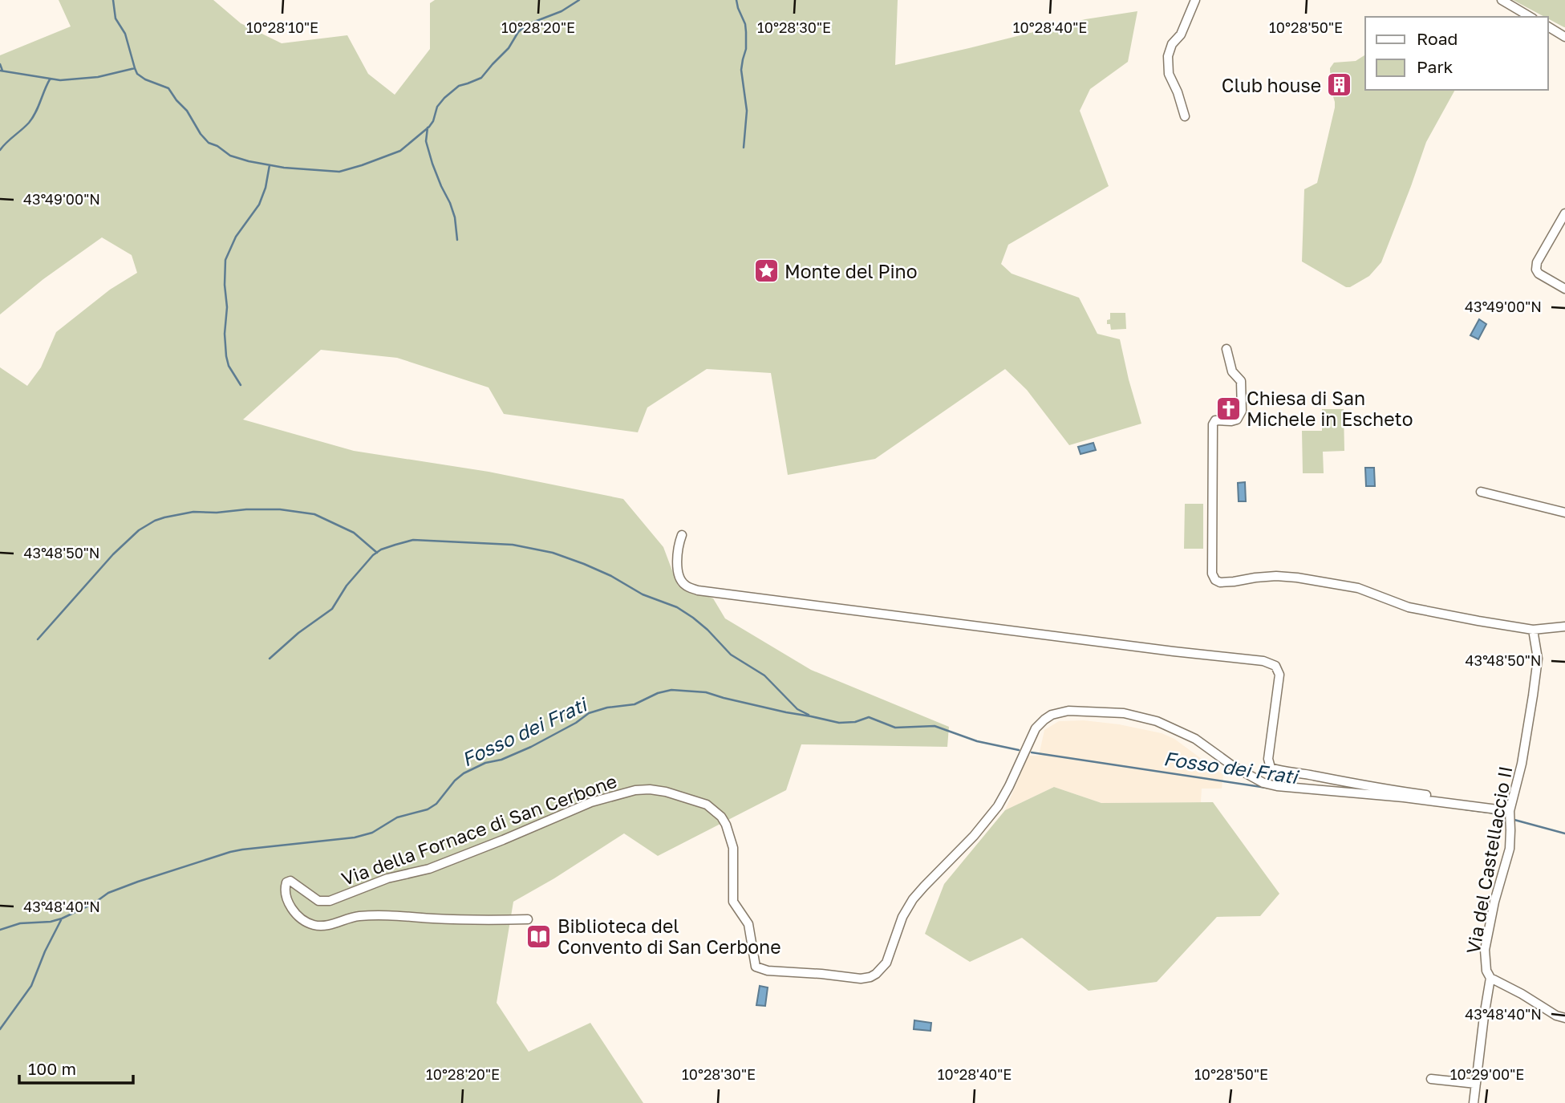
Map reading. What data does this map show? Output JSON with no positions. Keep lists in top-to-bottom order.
{
  "streets": {
    "street": ["Via della Fornace di San Cerbone", "Via del Castellaccio II"]
  },
  "crossings": [
    ["Via della Fornace di San Cerbone", "Via del Castellaccio II"]
  ],
  "water": ["Fosso dei Frati"],
  "places": {
    "building": ["Club house"],
    "place": ["Monte del Pino"],
    "church": ["Chiesa di San Michele in Escheto"],
    "library": ["Biblioteca del Convento di San Cerbone"]
  },
  "legend": ["Road", "Park"],
  "scale_bar": "100 m",
  "coordinates": [
    "10°28'10\"E",
    "10°28'20\"E",
    "10°28'30\"E",
    "10°28'40\"E",
    "10°28'50\"E",
    "43°49'00\"N",
    "43°48'50\"N",
    "43°48'40\"N",
    "10°29'00\"E"
  ]
}
